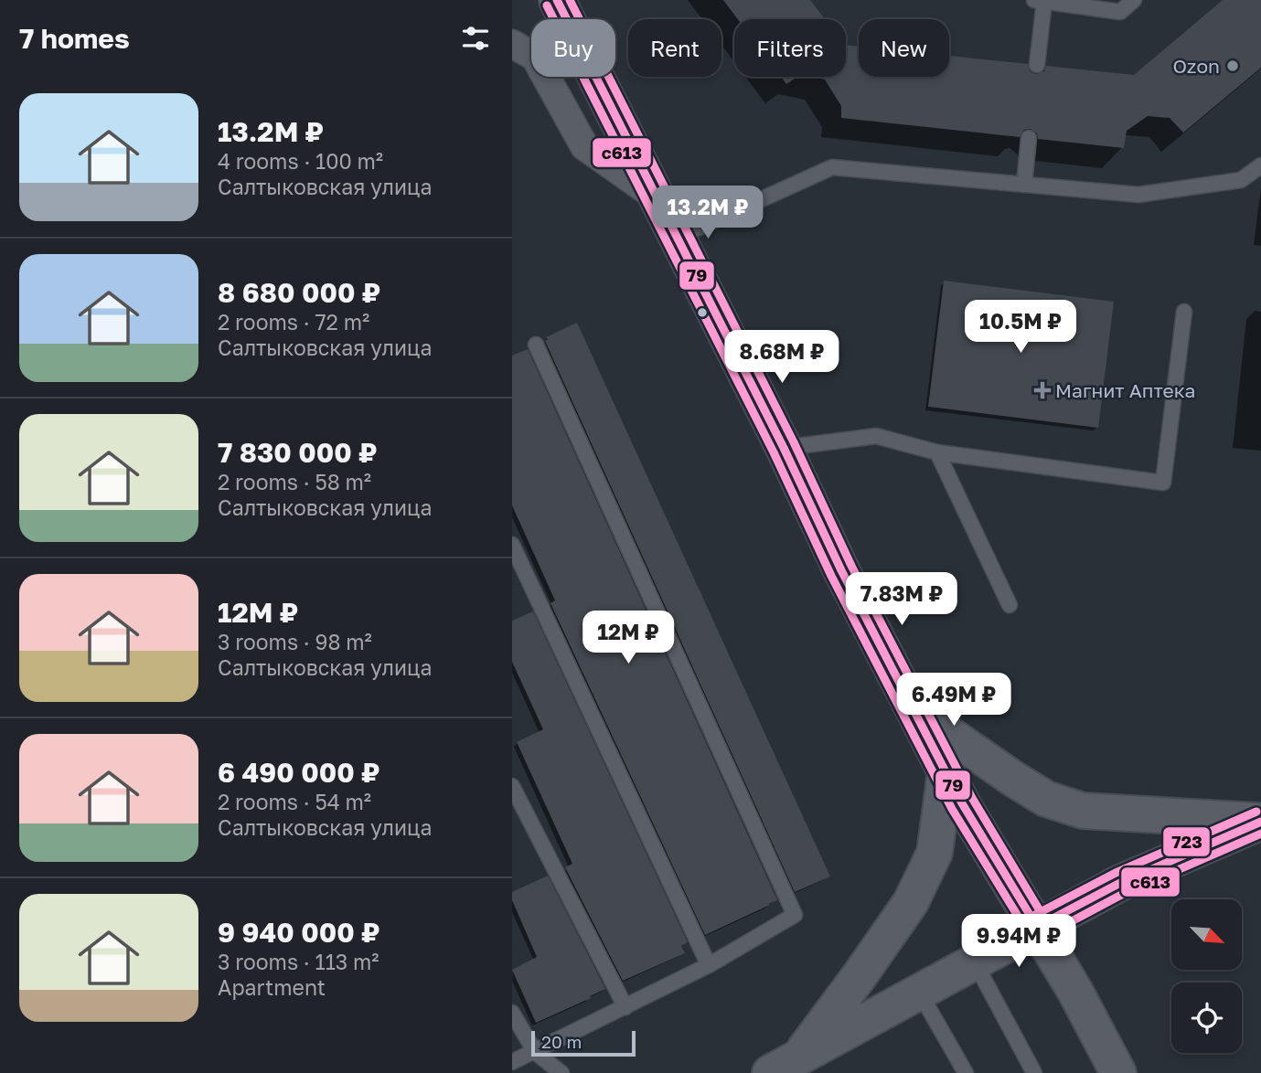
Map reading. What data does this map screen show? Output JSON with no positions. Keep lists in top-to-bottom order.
{
  "places": {
    "other": ["Ozon"],
    "health": ["Магнит Аптека"]
  },
  "lines": ["transit line 79", "transit line 723", "transit line с613"],
  "scale_bar": "20 m",
  "north": "bottom right",
  "page": {
    "heading": "7 homes",
    "chip": [
      "Buy",
      "Rent",
      "Filters",
      "New"
    ],
    "list": [
      {
        "name": "13.2M ₽",
        "note": "4 rooms · 100 m² · Салтыковская улица"
      },
      {
        "name": "8 680 000 ₽",
        "note": "2 rooms · 72 m² · Салтыковская улица"
      },
      {
        "name": "7 830 000 ₽",
        "note": "2 rooms · 58 m² · Салтыковская улица"
      },
      {
        "name": "12M ₽",
        "note": "3 rooms · 98 m² · Салтыковская улица"
      },
      {
        "name": "6 490 000 ₽",
        "note": "2 rooms · 54 m² · Салтыковская улица"
      },
      {
        "name": "9 940 000 ₽",
        "note": "3 rooms · 113 m² · Apartment"
      }
    ],
    "price": [
      "13.2M ₽",
      "10.5M ₽",
      "8.68M ₽",
      "7.83M ₽",
      "12M ₽",
      "6.49M ₽",
      "9.94M ₽"
    ],
    "scale": "20 m"
  }
}
